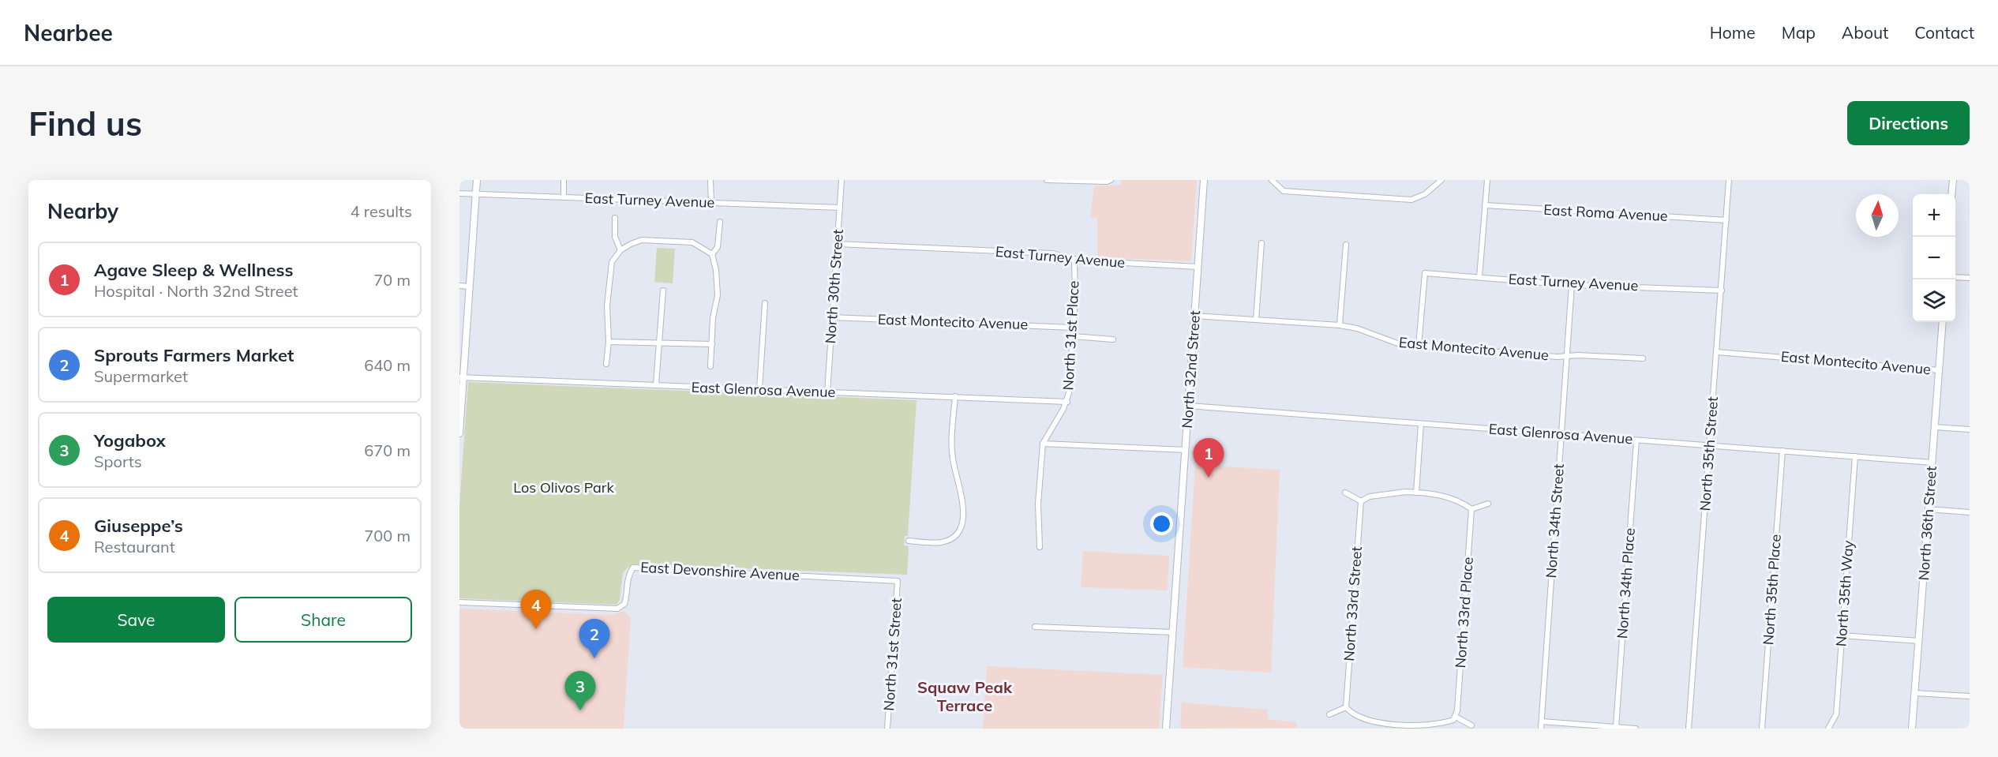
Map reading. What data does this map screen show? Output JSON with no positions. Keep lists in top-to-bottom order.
{
  "streets": {
    "main road": ["North 32nd Street", "North 36th Street"],
    "street": [
      "East Turney Avenue",
      "East Roma Avenue",
      "North 30th Street",
      "East Montecito Avenue",
      "North 31st Place",
      "East Glenrosa Avenue",
      "North 35th Street",
      "North 34th Street",
      "East Devonshire Avenue",
      "North 34th Place",
      "North 35th Place",
      "North 35th Way",
      "North 33rd Street",
      "North 33rd Place",
      "North 31st Street"
    ]
  },
  "crossings": [
    ["East Turney Avenue", "North 30th Street"],
    ["East Turney Avenue", "East Montecito Avenue"],
    ["East Turney Avenue", "North 31st Place"],
    ["East Turney Avenue", "North 32nd Street"],
    ["East Turney Avenue", "North 35th Street"],
    ["East Turney Avenue", "North 34th Street"],
    ["East Roma Avenue", "North 35th Street"],
    ["North 30th Street", "East Montecito Avenue"],
    ["North 30th Street", "East Glenrosa Avenue"],
    ["East Montecito Avenue", "North 31st Place"],
    ["East Montecito Avenue", "North 32nd Street"],
    ["East Montecito Avenue", "North 35th Street"],
    ["East Montecito Avenue", "North 34th Street"],
    ["East Montecito Avenue", "North 36th Street"],
    ["North 31st Place", "East Glenrosa Avenue"],
    ["North 32nd Street", "East Glenrosa Avenue"],
    ["East Glenrosa Avenue", "North 35th Street"],
    ["East Glenrosa Avenue", "North 34th Street"],
    ["East Glenrosa Avenue", "North 36th Street"],
    ["East Glenrosa Avenue", "North 34th Place"],
    ["East Glenrosa Avenue", "North 35th Place"],
    ["East Glenrosa Avenue", "North 35th Way"],
    ["East Devonshire Avenue", "North 31st Street"]
  ],
  "districts": ["Squaw Peak Terrace"],
  "parks": ["Los Olivos Park"],
  "north": "top",
  "page": {
    "header": "Nearbee",
    "nav": [
      "Home",
      "Map",
      "About",
      "Contact"
    ],
    "buttons": [
      "Directions",
      ["Save", "Share"]
    ],
    "title": "Find us",
    "heading": ["Nearby", "4 results"],
    "map_buttons": ["+", "−"],
    "list": [
      {
        "mark": "1",
        "name": "Agave Sleep & Wellness",
        "note": "Hospital · North 32nd Street",
        "value": "70 m"
      },
      {
        "mark": "2",
        "name": "Sprouts Farmers Market",
        "note": "Supermarket",
        "value": "640 m"
      },
      {
        "mark": "3",
        "name": "Yogabox",
        "note": "Sports",
        "value": "670 m"
      },
      {
        "mark": "4",
        "name": "Giuseppe’s",
        "note": "Restaurant",
        "value": "700 m"
      }
    ],
    "pins": [
      "1",
      "4",
      "2",
      "3"
    ]
  }
}
